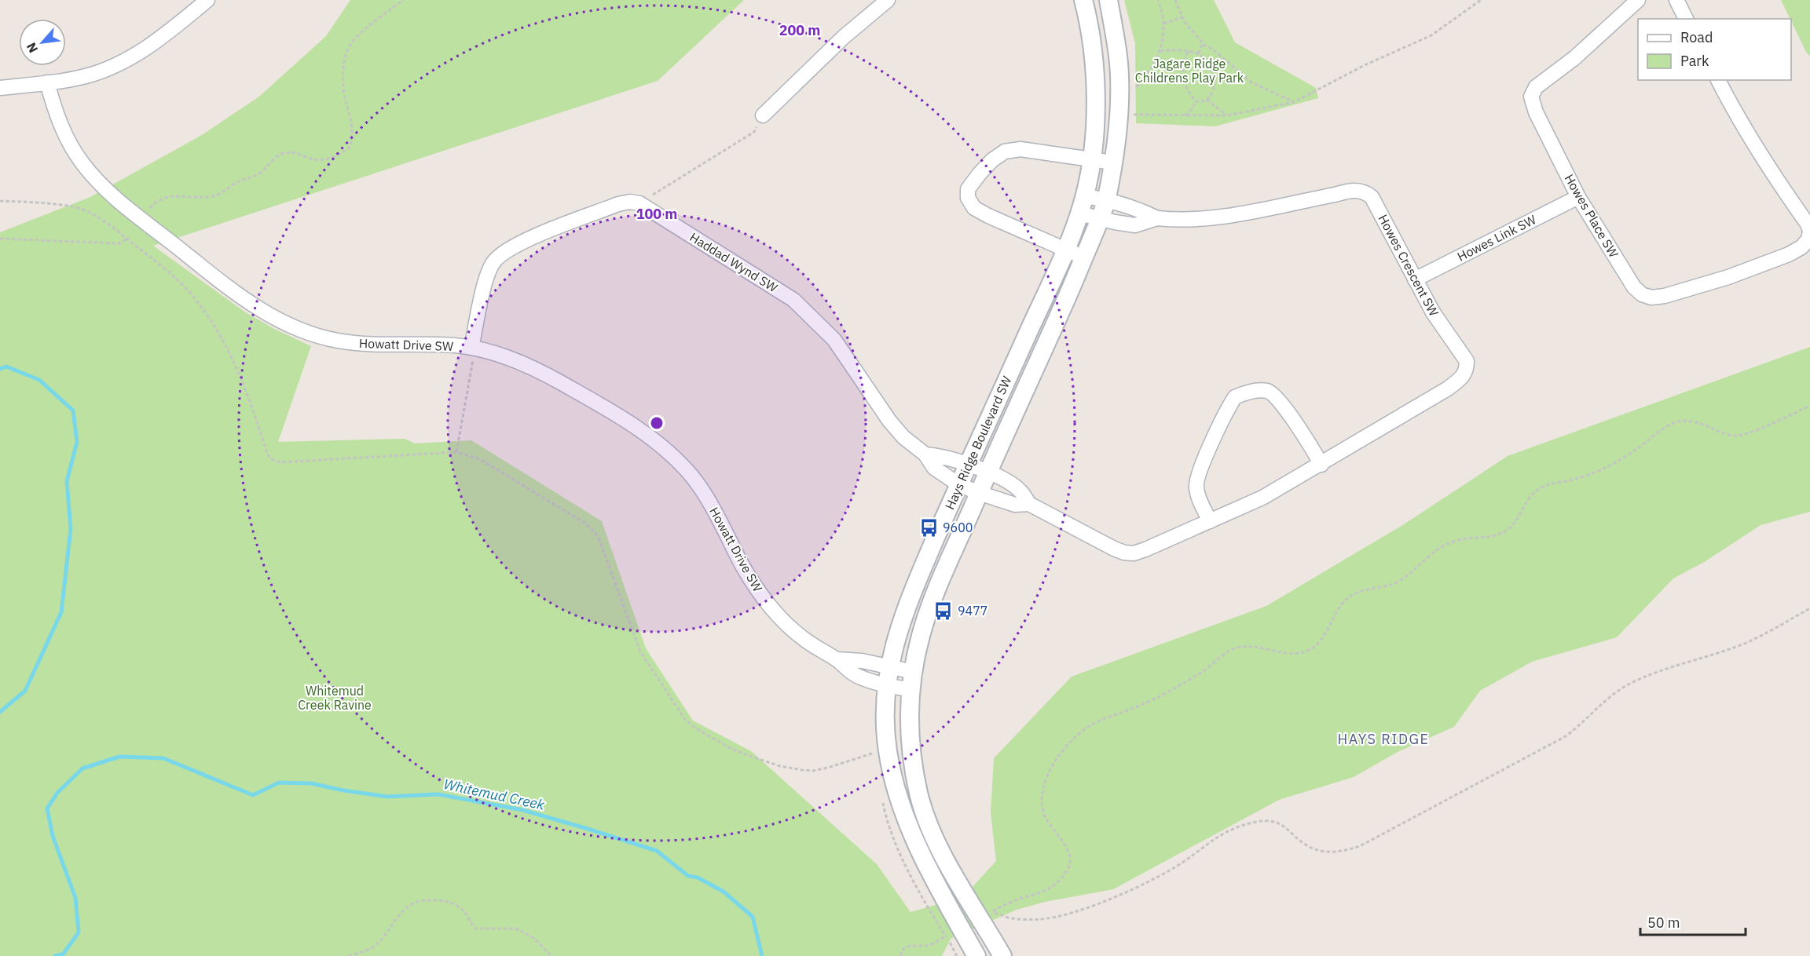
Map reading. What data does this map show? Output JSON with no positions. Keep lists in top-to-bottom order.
{
  "streets": {
    "street": [
      "Howes Place SW",
      "Howes Link SW",
      "Haddad Wynd SW",
      "Howes Crescent SW",
      "Howatt Drive SW",
      "Hays Ridge Boulevard SW"
    ]
  },
  "crossings": [
    ["Howes Place SW", "Howes Link SW"],
    ["Howes Link SW", "Howes Crescent SW"],
    ["Haddad Wynd SW", "Howes Crescent SW"],
    ["Haddad Wynd SW", "Hays Ridge Boulevard SW"],
    ["Howes Crescent SW", "Hays Ridge Boulevard SW"],
    ["Howatt Drive SW", "Hays Ridge Boulevard SW"]
  ],
  "districts": ["HAYS RIDGE"],
  "water": ["Whitemud Creek"],
  "parks": ["Jagare Ridge Childrens Play Park", "Whitemud Creek Ravine"],
  "places": {
    "bus stop": ["9600", "9477"]
  },
  "legend": ["Road", "Park"],
  "scale_bar": "50 m",
  "north": "bottom left",
  "rings": ["200 m", "100 m"]
}
